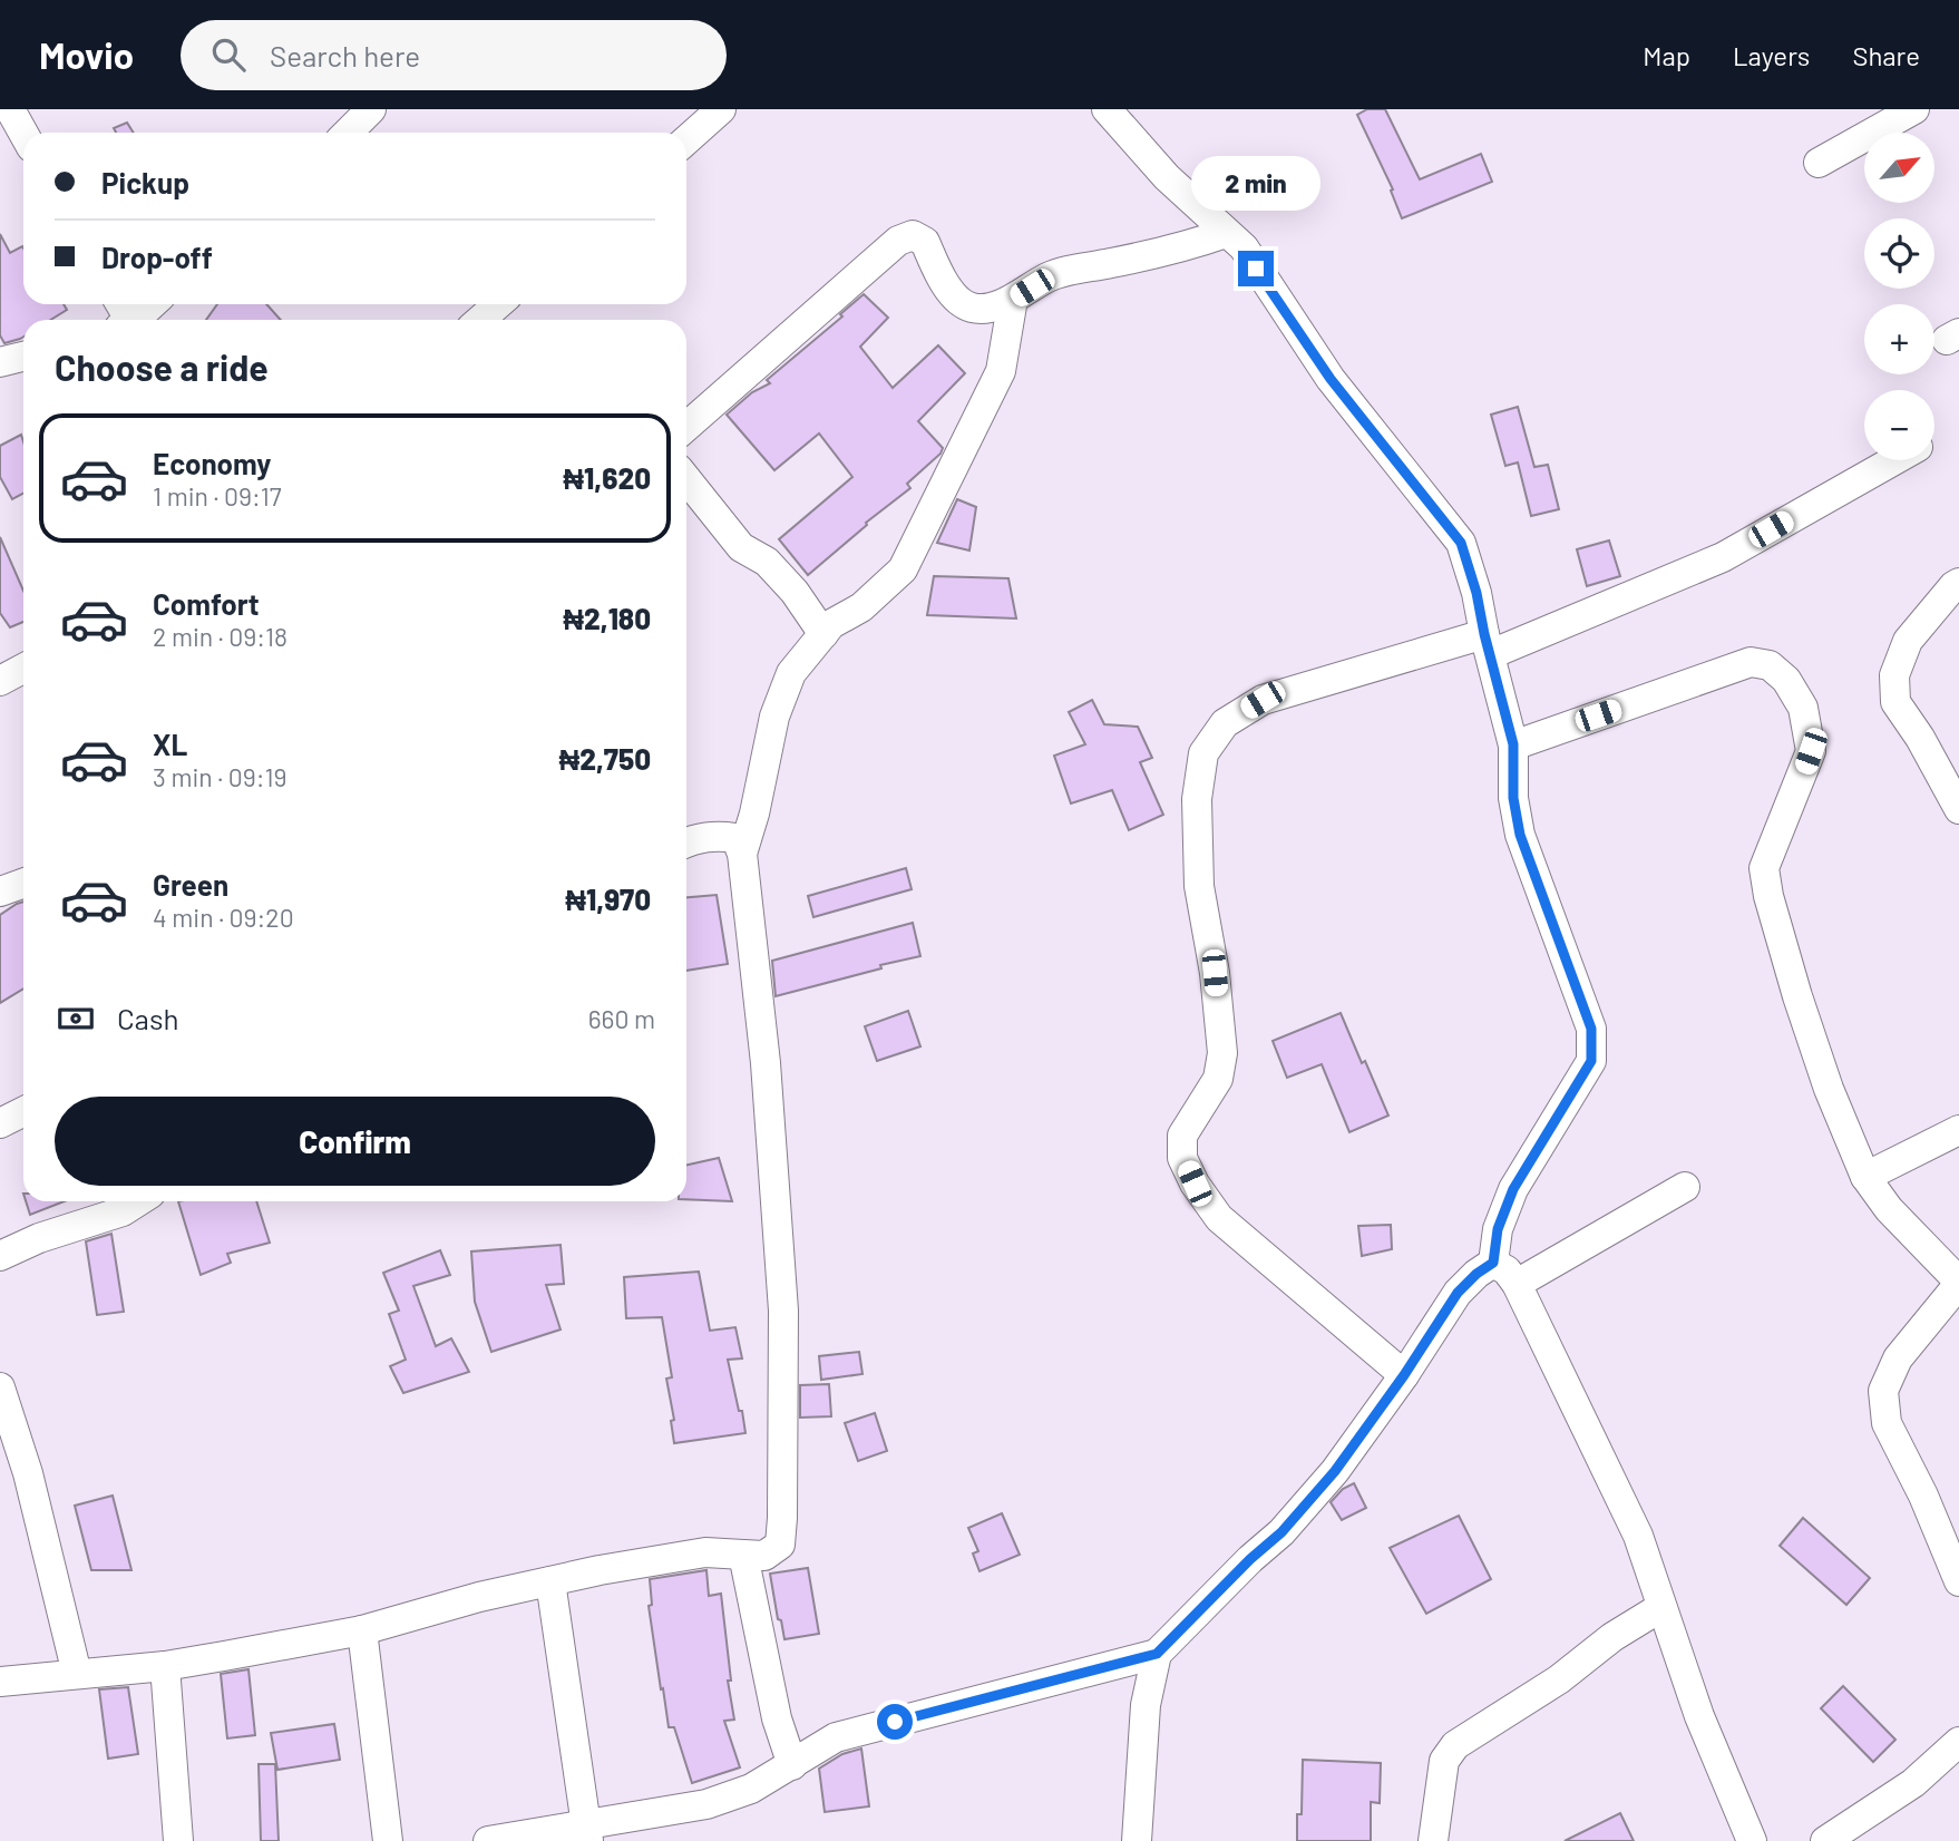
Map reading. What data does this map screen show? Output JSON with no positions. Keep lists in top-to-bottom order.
{
  "north": "top right",
  "page": {
    "header": "Movio",
    "search": "Search here",
    "nav": ["Map", "Layers", "Share"],
    "map_buttons": ["+", "−"],
    "banner": ["Pickup", "Drop-off"],
    "bubble": "2 min",
    "heading": "Choose a ride",
    "list": [
      {
        "name": "Economy",
        "note": "1 min · 09:17",
        "value": "₦1,620"
      },
      {
        "name": "Comfort",
        "note": "2 min · 09:18",
        "value": "₦2,180"
      },
      {
        "name": "XL",
        "note": "3 min · 09:19",
        "value": "₦2,750"
      },
      {
        "name": "Green",
        "note": "4 min · 09:20",
        "value": "₦1,970"
      }
    ],
    "pay": ["Cash", "660 m"],
    "buttons": "Confirm"
  }
}
